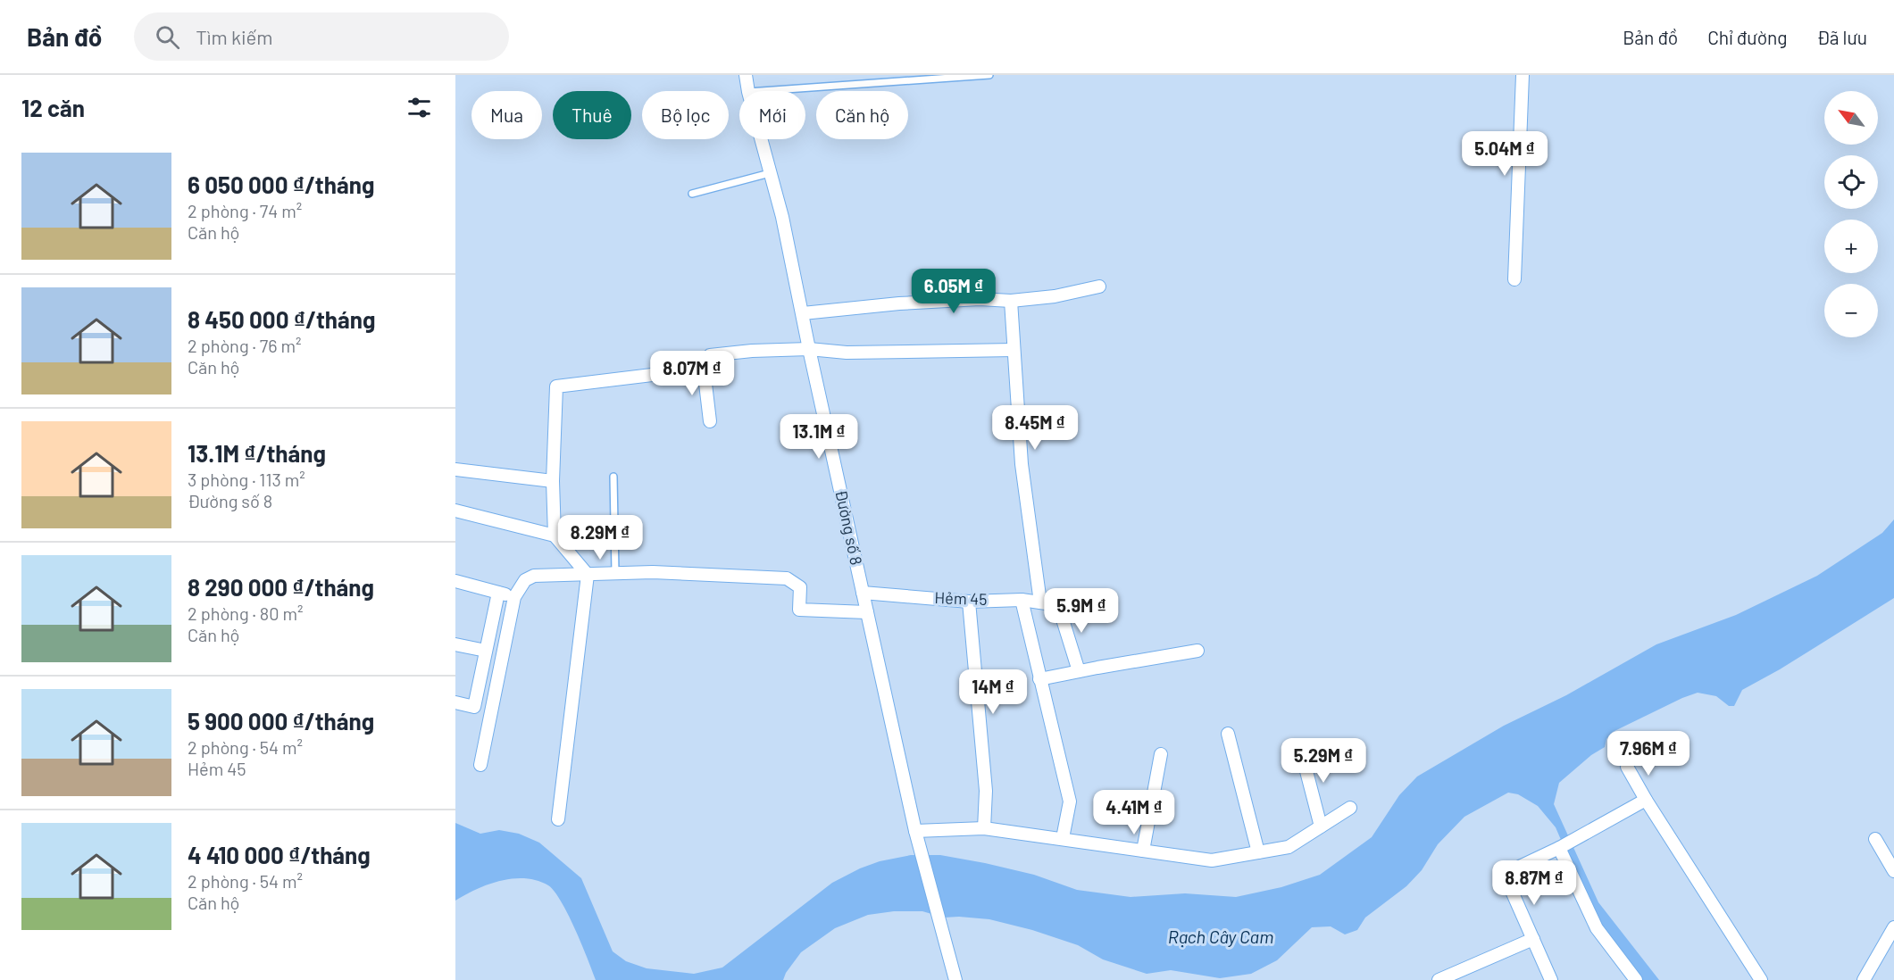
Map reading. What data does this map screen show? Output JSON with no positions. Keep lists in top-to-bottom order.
{
  "streets": {
    "street": ["Đường số 8", "Hẻm 45"]
  },
  "crossings": [
    ["Đường số 8", "Hẻm 45"]
  ],
  "water": ["Rạch Cây Cam"],
  "north": "top left",
  "page": {
    "header": "Bản đồ",
    "search": "Tìm kiếm",
    "nav": ["Bản đồ", "Chỉ đường", "Đã lưu"],
    "heading": "12 căn",
    "map_buttons": ["+", "−"],
    "chip": [
      "Mua",
      "Thuê",
      "Bộ lọc",
      "Mới",
      "Căn hộ"
    ],
    "price": [
      "5.04M ₫",
      "6.05M ₫",
      "8.07M ₫",
      "8.45M ₫",
      "13.1M ₫",
      "8.29M ₫",
      "5.9M ₫",
      "14M ₫",
      "7.96M ₫",
      "5.29M ₫",
      "4.41M ₫",
      "8.87M ₫"
    ],
    "list": [
      {
        "name": "6 050 000 ₫/tháng",
        "note": "2 phòng · 74 m² · Căn hộ"
      },
      {
        "name": "8 450 000 ₫/tháng",
        "note": "2 phòng · 76 m² · Căn hộ"
      },
      {
        "name": "13.1M ₫/tháng",
        "note": "3 phòng · 113 m² · Đường số 8"
      },
      {
        "name": "8 290 000 ₫/tháng",
        "note": "2 phòng · 80 m² · Căn hộ"
      },
      {
        "name": "5 900 000 ₫/tháng",
        "note": "2 phòng · 54 m² · Hẻm 45"
      },
      {
        "name": "4 410 000 ₫/tháng",
        "note": "2 phòng · 54 m² · Căn hộ"
      }
    ]
  }
}
